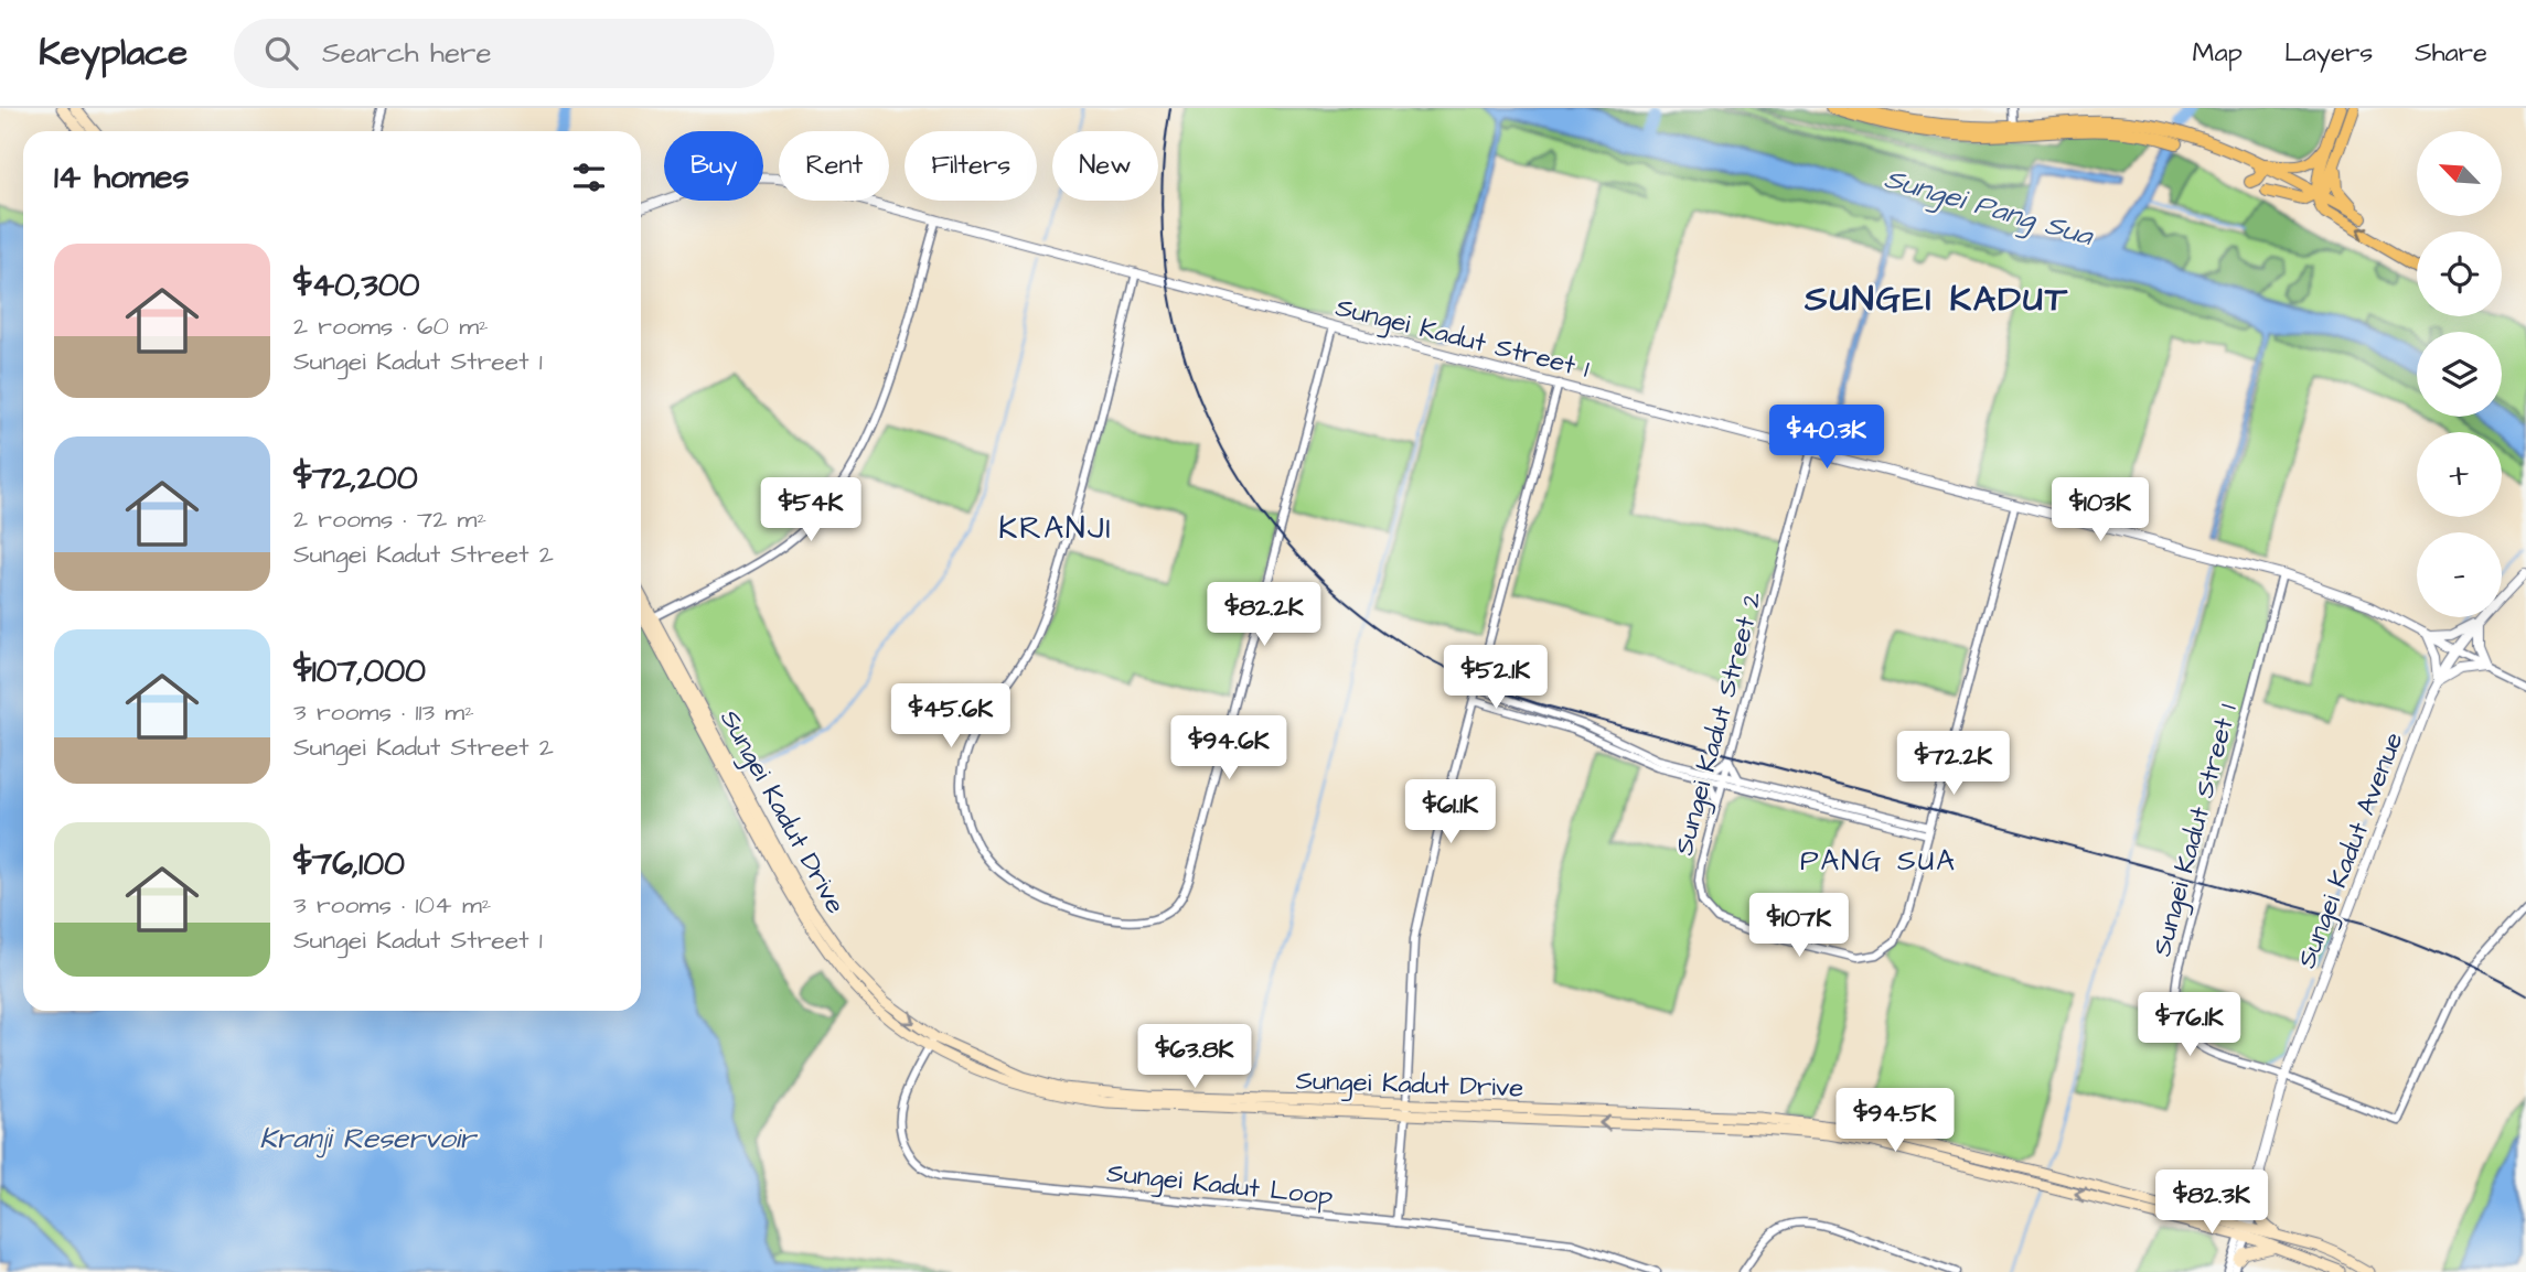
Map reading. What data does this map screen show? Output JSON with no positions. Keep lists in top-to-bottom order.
{
  "streets": {
    "main road": ["Sungei Kadut Drive"],
    "street": [
      "Sungei Kadut Street 1",
      "Sungei Kadut Street 2",
      "Sungei Kadut Avenue",
      "Sungei Kadut Loop"
    ]
  },
  "crossings": [
    ["Sungei Kadut Street 1", "Sungei Kadut Street 2"],
    ["Sungei Kadut Street 1", "Sungei Kadut Avenue"],
    ["Sungei Kadut Drive", "Sungei Kadut Avenue"],
    ["Sungei Kadut Drive", "Sungei Kadut Loop"]
  ],
  "districts": ["SUNGEI KADUT", "KRANJI", "PANG SUA"],
  "water": ["Sungei Pang Sua", "Kranji Reservoir"],
  "north": "top left",
  "page": {
    "header": "Keyplace",
    "search": "Search here",
    "nav": ["Map", "Layers", "Share"],
    "map_buttons": ["+", "−"],
    "chip": [
      "Buy",
      "Rent",
      "Filters",
      "New"
    ],
    "heading": "14 homes",
    "list": [
      {
        "name": "$40,300",
        "note": "2 rooms · 60 m² · Sungei Kadut Street 1"
      },
      {
        "name": "$72,200",
        "note": "2 rooms · 72 m² · Sungei Kadut Street 2"
      },
      {
        "name": "$107,000",
        "note": "3 rooms · 113 m² · Sungei Kadut Street 2"
      },
      {
        "name": "$76,100",
        "note": "3 rooms · 104 m² · Sungei Kadut Street 1"
      }
    ],
    "price": [
      "$40.3K",
      "$54K",
      "$103K",
      "$82.2K",
      "$52.1K",
      "$45.6K",
      "$94.6K",
      "$72.2K",
      "$61.1K",
      "$107K",
      "$76.1K",
      "$63.8K",
      "$94.5K",
      "$82.3K"
    ]
  }
}
